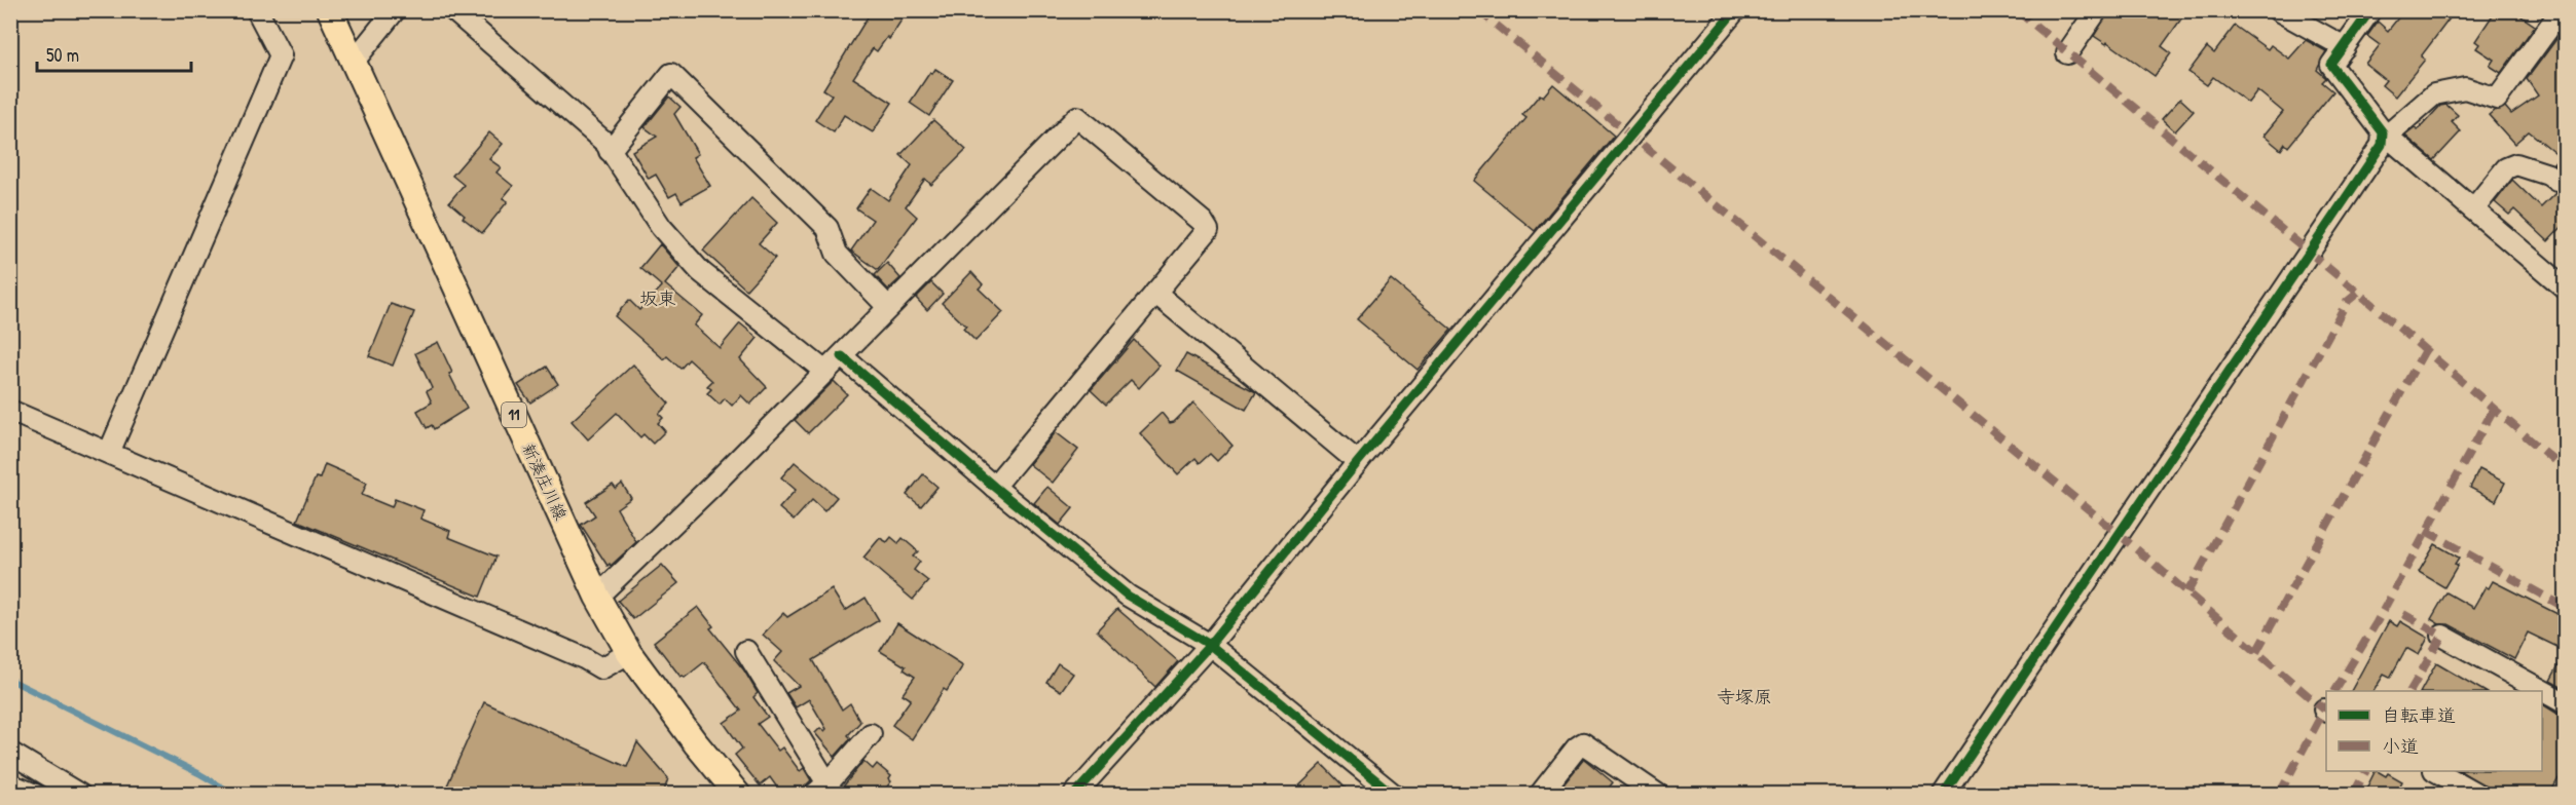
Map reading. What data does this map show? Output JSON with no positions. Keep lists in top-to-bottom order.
{
  "streets": {
    "main road": ["11", "新湊庄川線"]
  },
  "districts": ["坂東", "寺塚原"],
  "legend": ["自転車道", "小道"],
  "scale_bar": "50 m"
}
